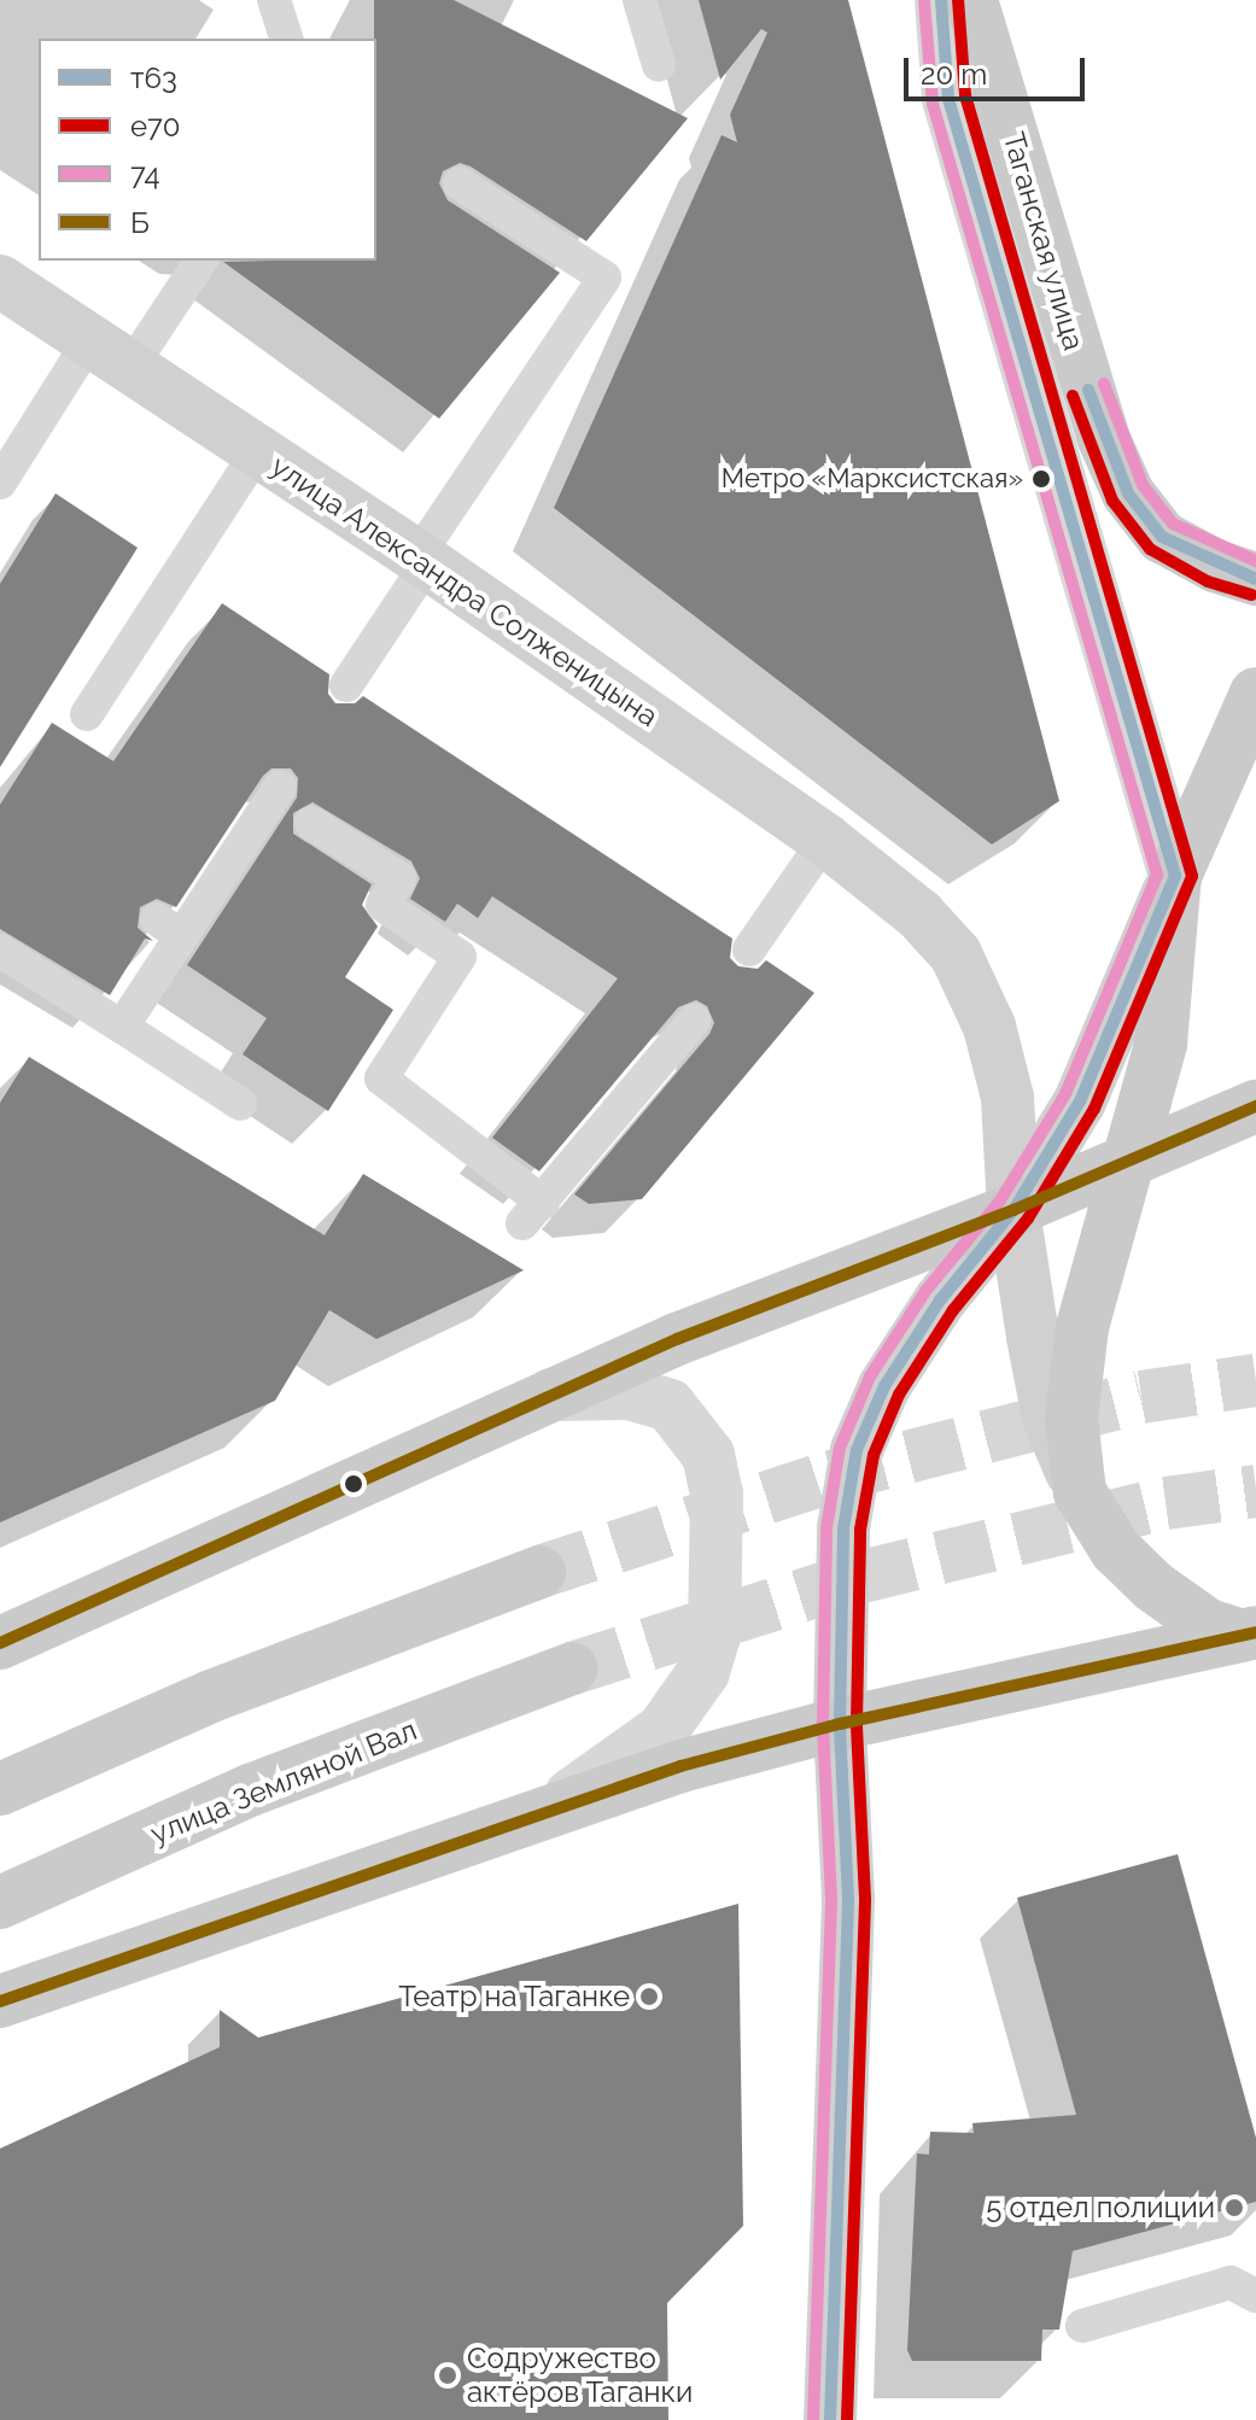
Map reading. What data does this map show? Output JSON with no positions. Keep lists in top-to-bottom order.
{
  "streets": {
    "main road": ["Таганская улица", "улица Александра Солженицына", "улица Земляной Вал"]
  },
  "places": [
    "Метро «Марксистская»",
    "Театр на Таганке",
    "5 отдел полиции",
    "Содружество актёров Таганки"
  ],
  "lines": [
    "transit line т63",
    "transit line е70",
    "transit line 74",
    "transit line Б"
  ],
  "legend": [
    "т63",
    "е70",
    "74",
    "Б"
  ],
  "scale_bar": "20 m"
}
